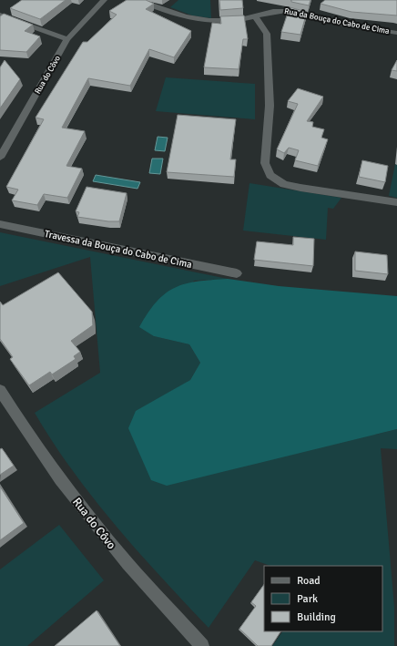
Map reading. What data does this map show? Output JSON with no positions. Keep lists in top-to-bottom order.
{
  "streets": {
    "street": ["Rua da Bouça do Cabo de Cima", "Rua do Côvo", "Travessa da Bouça do Cabo de Cima"]
  },
  "legend": ["Road", "Park", "Building"]
}
